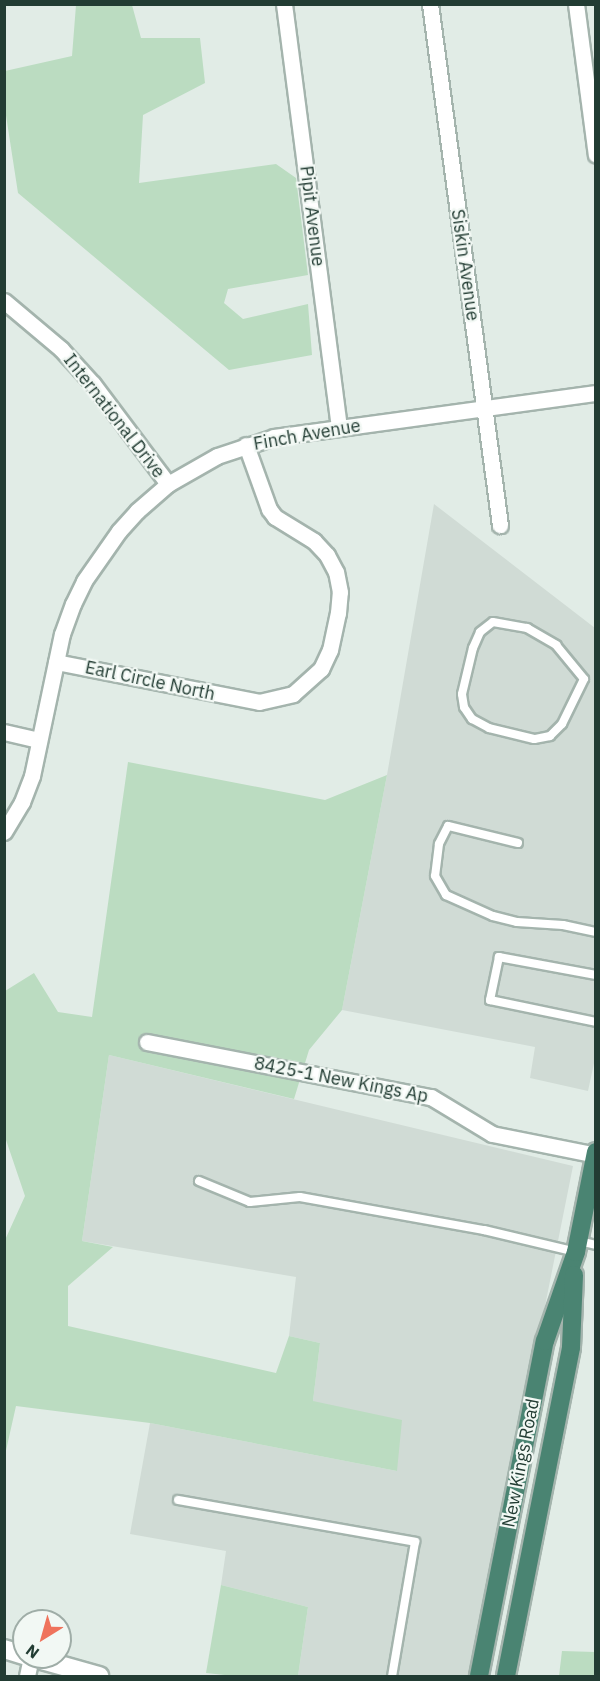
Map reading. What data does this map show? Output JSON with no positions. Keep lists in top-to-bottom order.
{
  "streets": {
    "highway": ["New Kings Road"],
    "street": [
      "Pipit Avenue",
      "Siskin Avenue",
      "International Drive",
      "Finch Avenue",
      "Earl Circle North",
      "8425-1 New Kings Ap"
    ]
  },
  "crossings": [
    ["Pipit Avenue", "Finch Avenue"],
    ["Siskin Avenue", "Finch Avenue"],
    ["International Drive", "Finch Avenue"],
    ["Finch Avenue", "Earl Circle North"],
    ["8425-1 New Kings Ap", "New Kings Road"]
  ],
  "north": "bottom left"
}
